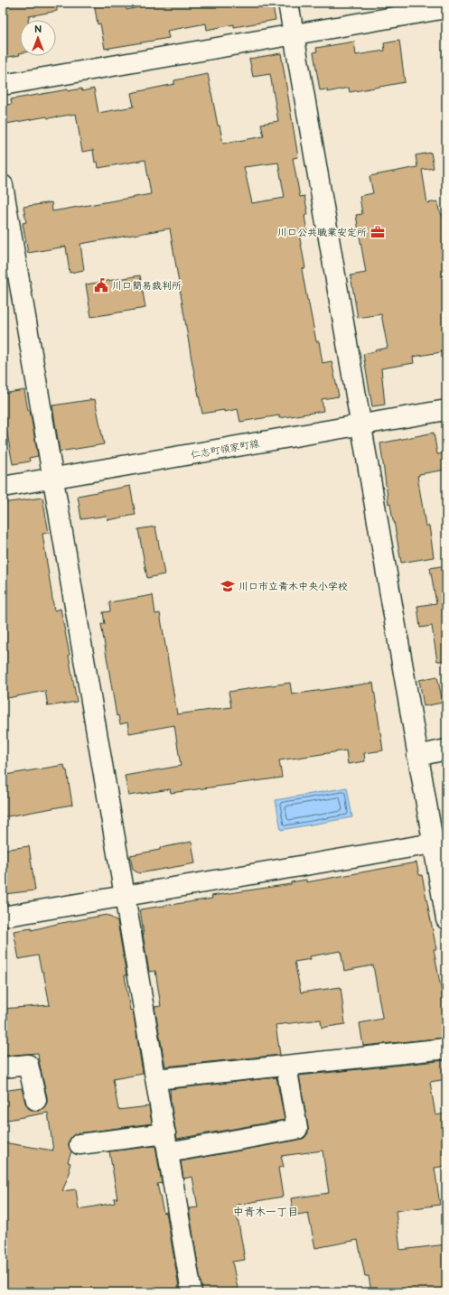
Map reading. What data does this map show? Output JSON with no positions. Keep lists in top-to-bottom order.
{
  "streets": {
    "street": ["仁志町領家町線"]
  },
  "districts": ["中青木一丁目"],
  "places": {
    "office": ["川口公共職業安定所"],
    "public building": ["川口簡易裁判所"],
    "school or university": ["川口市立青木中央小学校"]
  },
  "north": "top"
}
